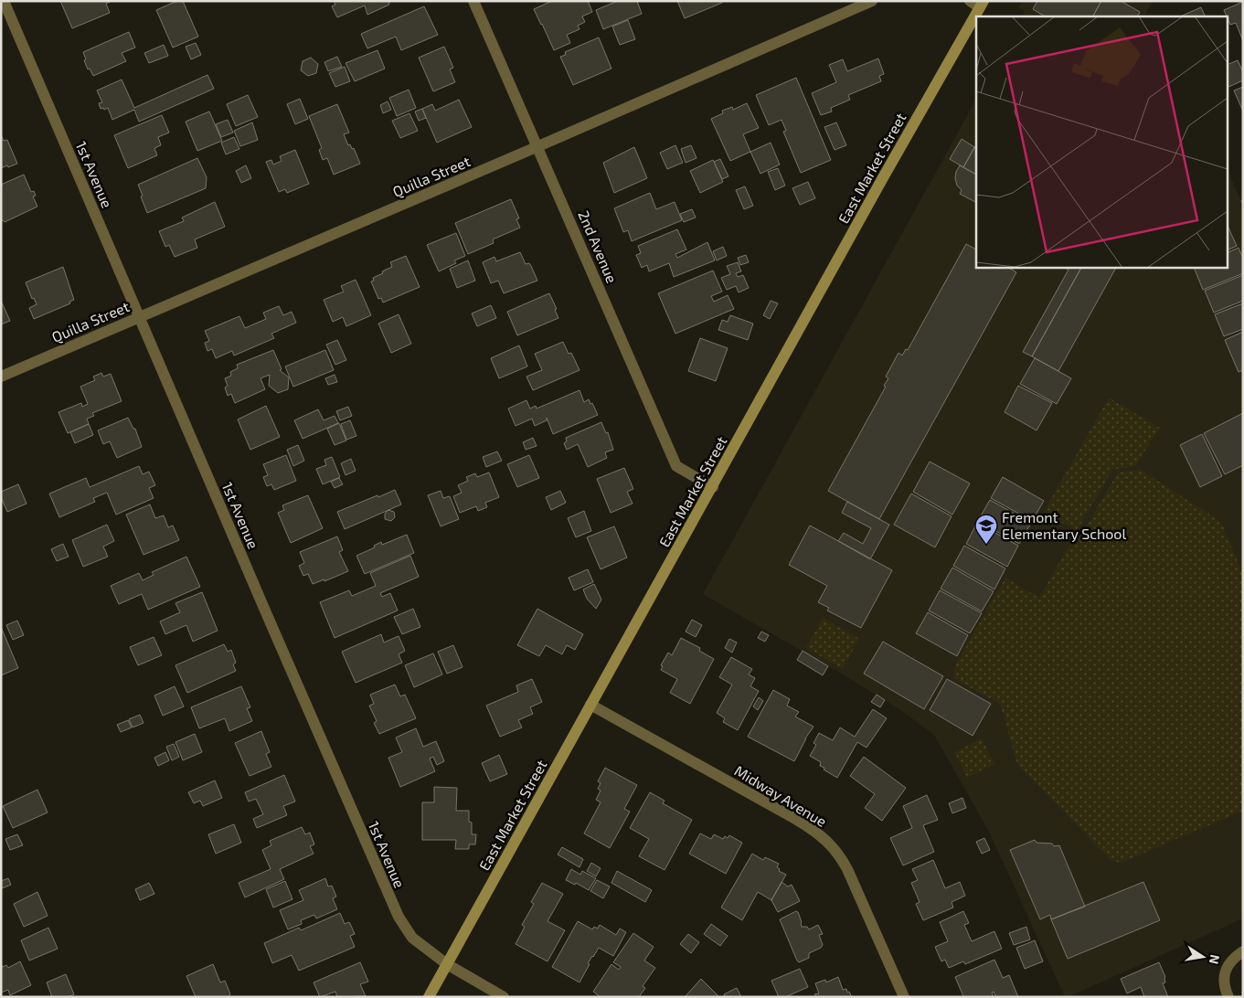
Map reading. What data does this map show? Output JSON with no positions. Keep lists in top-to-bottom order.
{
  "streets": {
    "main road": ["East Market Street"],
    "street": [
      "1st Avenue",
      "Quilla Street",
      "2nd Avenue",
      "Midway Avenue"
    ]
  },
  "crossings": [
    ["East Market Street", "1st Avenue"],
    ["East Market Street", "2nd Avenue"],
    ["East Market Street", "Midway Avenue"],
    ["1st Avenue", "Quilla Street"],
    ["Quilla Street", "2nd Avenue"]
  ],
  "places": {
    "school or university": ["Fremont Elementary School"]
  },
  "north": "right"
}
